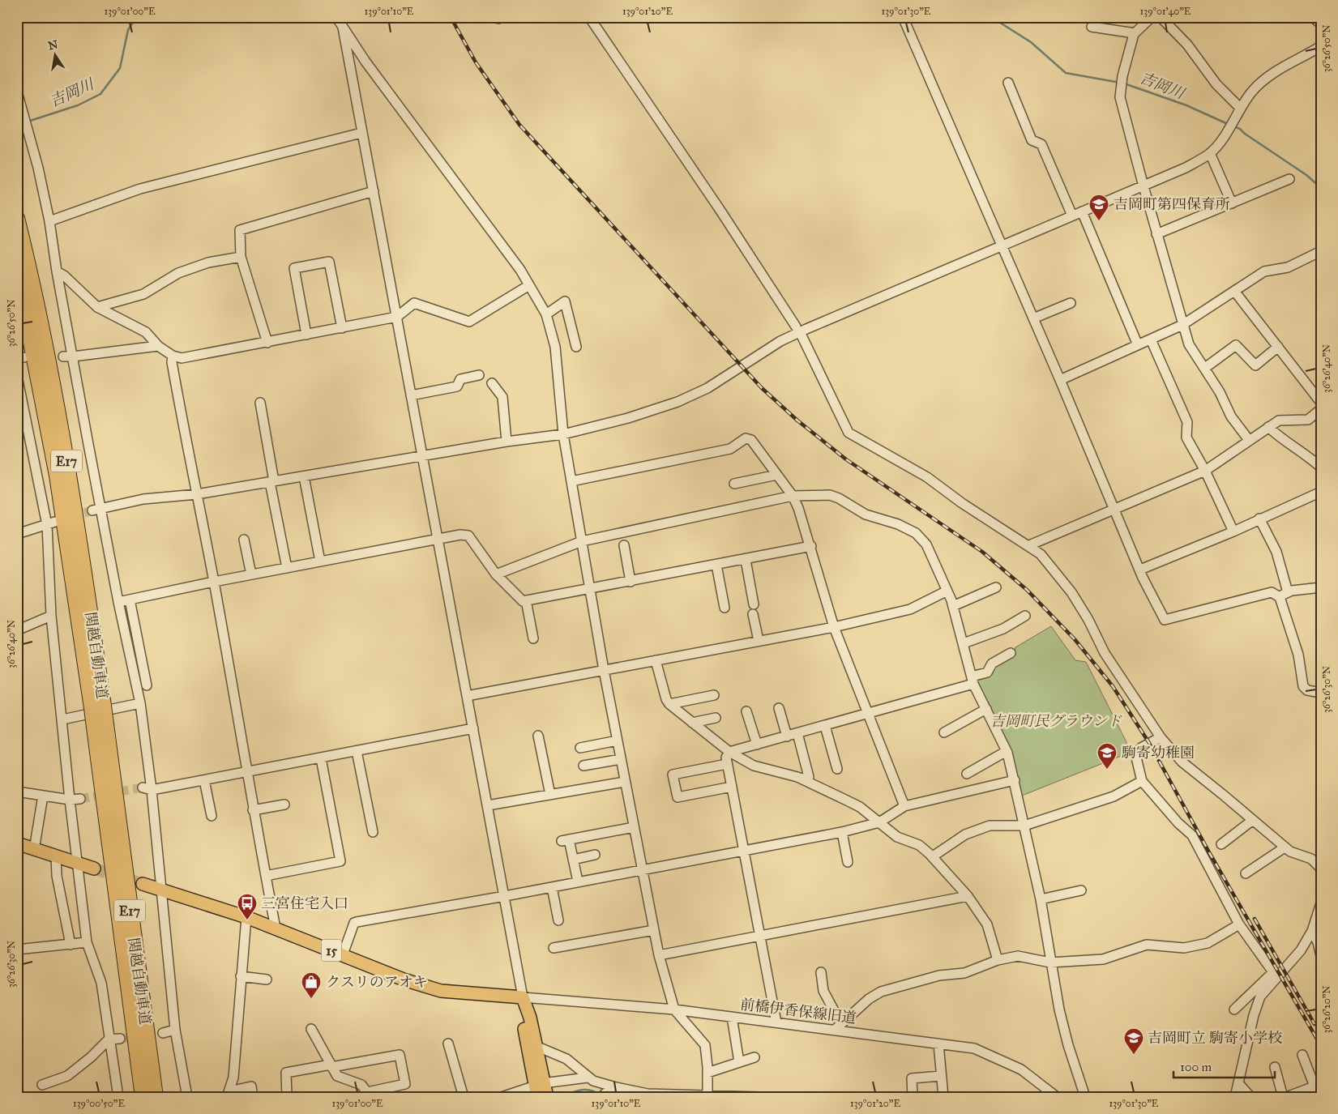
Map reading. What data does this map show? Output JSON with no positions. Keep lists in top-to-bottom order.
{
  "streets": {
    "highway": ["E17", "関越自動車道"],
    "main road": ["15"],
    "street": ["前橋伊香保線旧道"]
  },
  "crossings": [
    ["15", "前橋伊香保線旧道"]
  ],
  "water": ["吉岡川"],
  "parks": ["吉岡町民グラウンド"],
  "places": {
    "school or university": ["吉岡町第四保育所", "駒寄幼稚園", "吉岡町立 駒寄小学校"],
    "bus stop": ["三宮住宅入口"],
    "shop": ["クスリのアオキ"]
  },
  "scale_bar": "100 m",
  "north": "top",
  "coordinates": [
    "139°01'00\"E",
    "139°01'10\"E",
    "139°01'20\"E",
    "139°01'30\"E",
    "139°01'40\"E",
    "36°26'50\"N",
    "36°26'40\"N",
    "36°26'30\"N",
    "36°26'20\"N",
    "139°00'50\"E"
  ]
}
